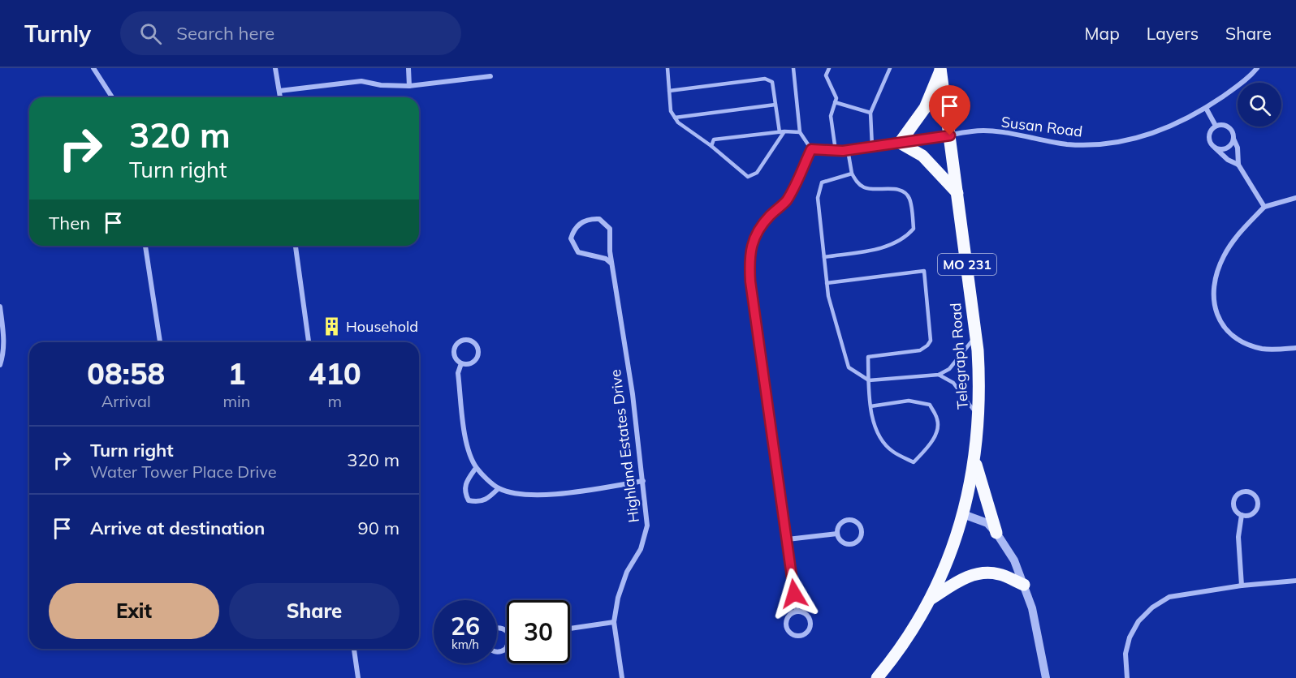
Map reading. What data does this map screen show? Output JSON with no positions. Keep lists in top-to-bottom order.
{
  "streets": {
    "main road": ["MO 231", "Telegraph Road"],
    "street": ["Susan Road", "Highland Estates Drive"]
  },
  "crossings": [
    ["Susan Road", "Telegraph Road"]
  ],
  "places": {
    "building": ["Household"]
  },
  "page": {
    "header": "Turnly",
    "search": "Search here",
    "nav": ["Map", "Layers", "Share"],
    "turn": ["320 m", "Turn right"],
    "then": "Then",
    "eta": [
      "08:58",
      "Arrival",
      "1",
      "min",
      "410",
      "m"
    ],
    "list": [
      {
        "name": "Turn right",
        "note": "Water Tower Place Drive",
        "value": "320 m"
      },
      {
        "name": "Arrive at destination",
        "value": "90 m"
      }
    ],
    "buttons": ["Exit", "Share"],
    "speed": "26 km/h",
    "limit": "30"
  }
}
